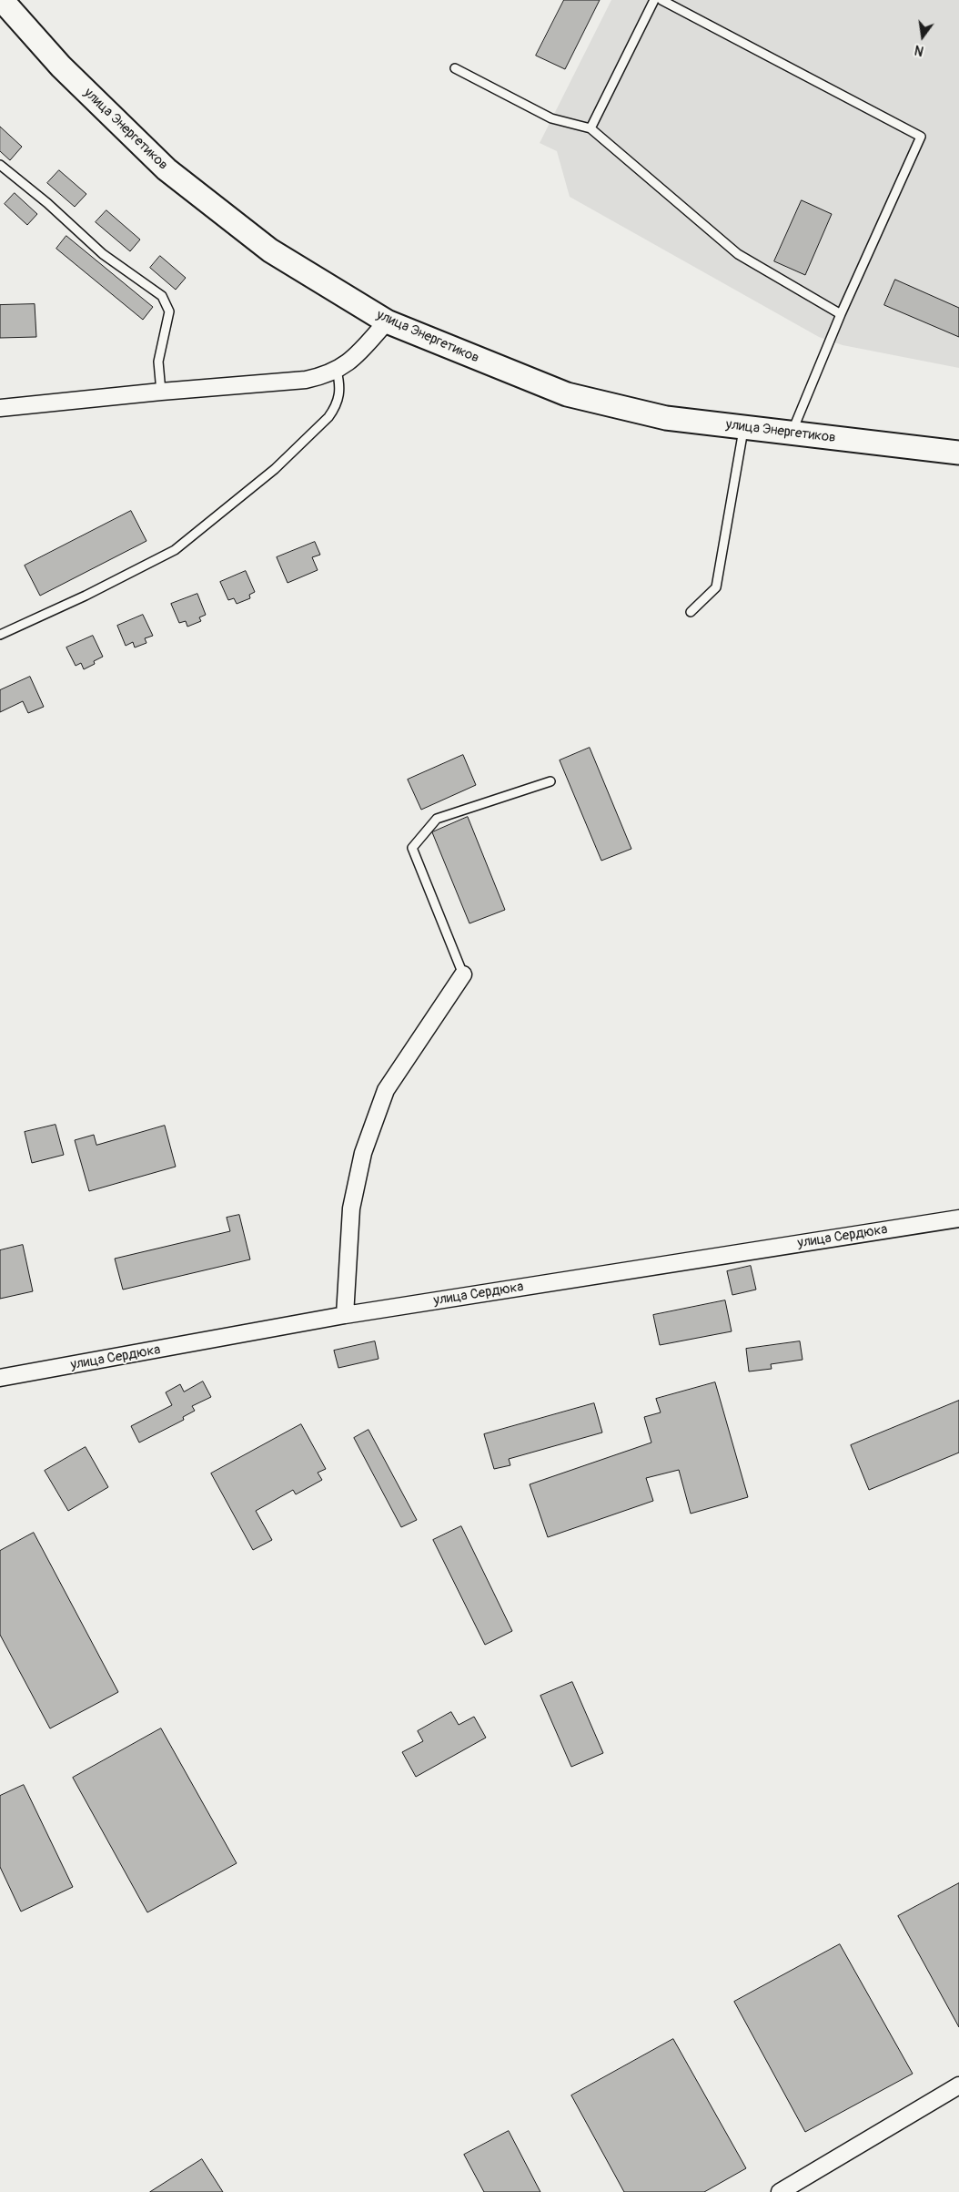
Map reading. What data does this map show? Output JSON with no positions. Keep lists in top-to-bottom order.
{
  "streets": {
    "main road": ["улица Энергетиков"],
    "street": ["улица Сердюка"]
  },
  "north": "bottom"
}
